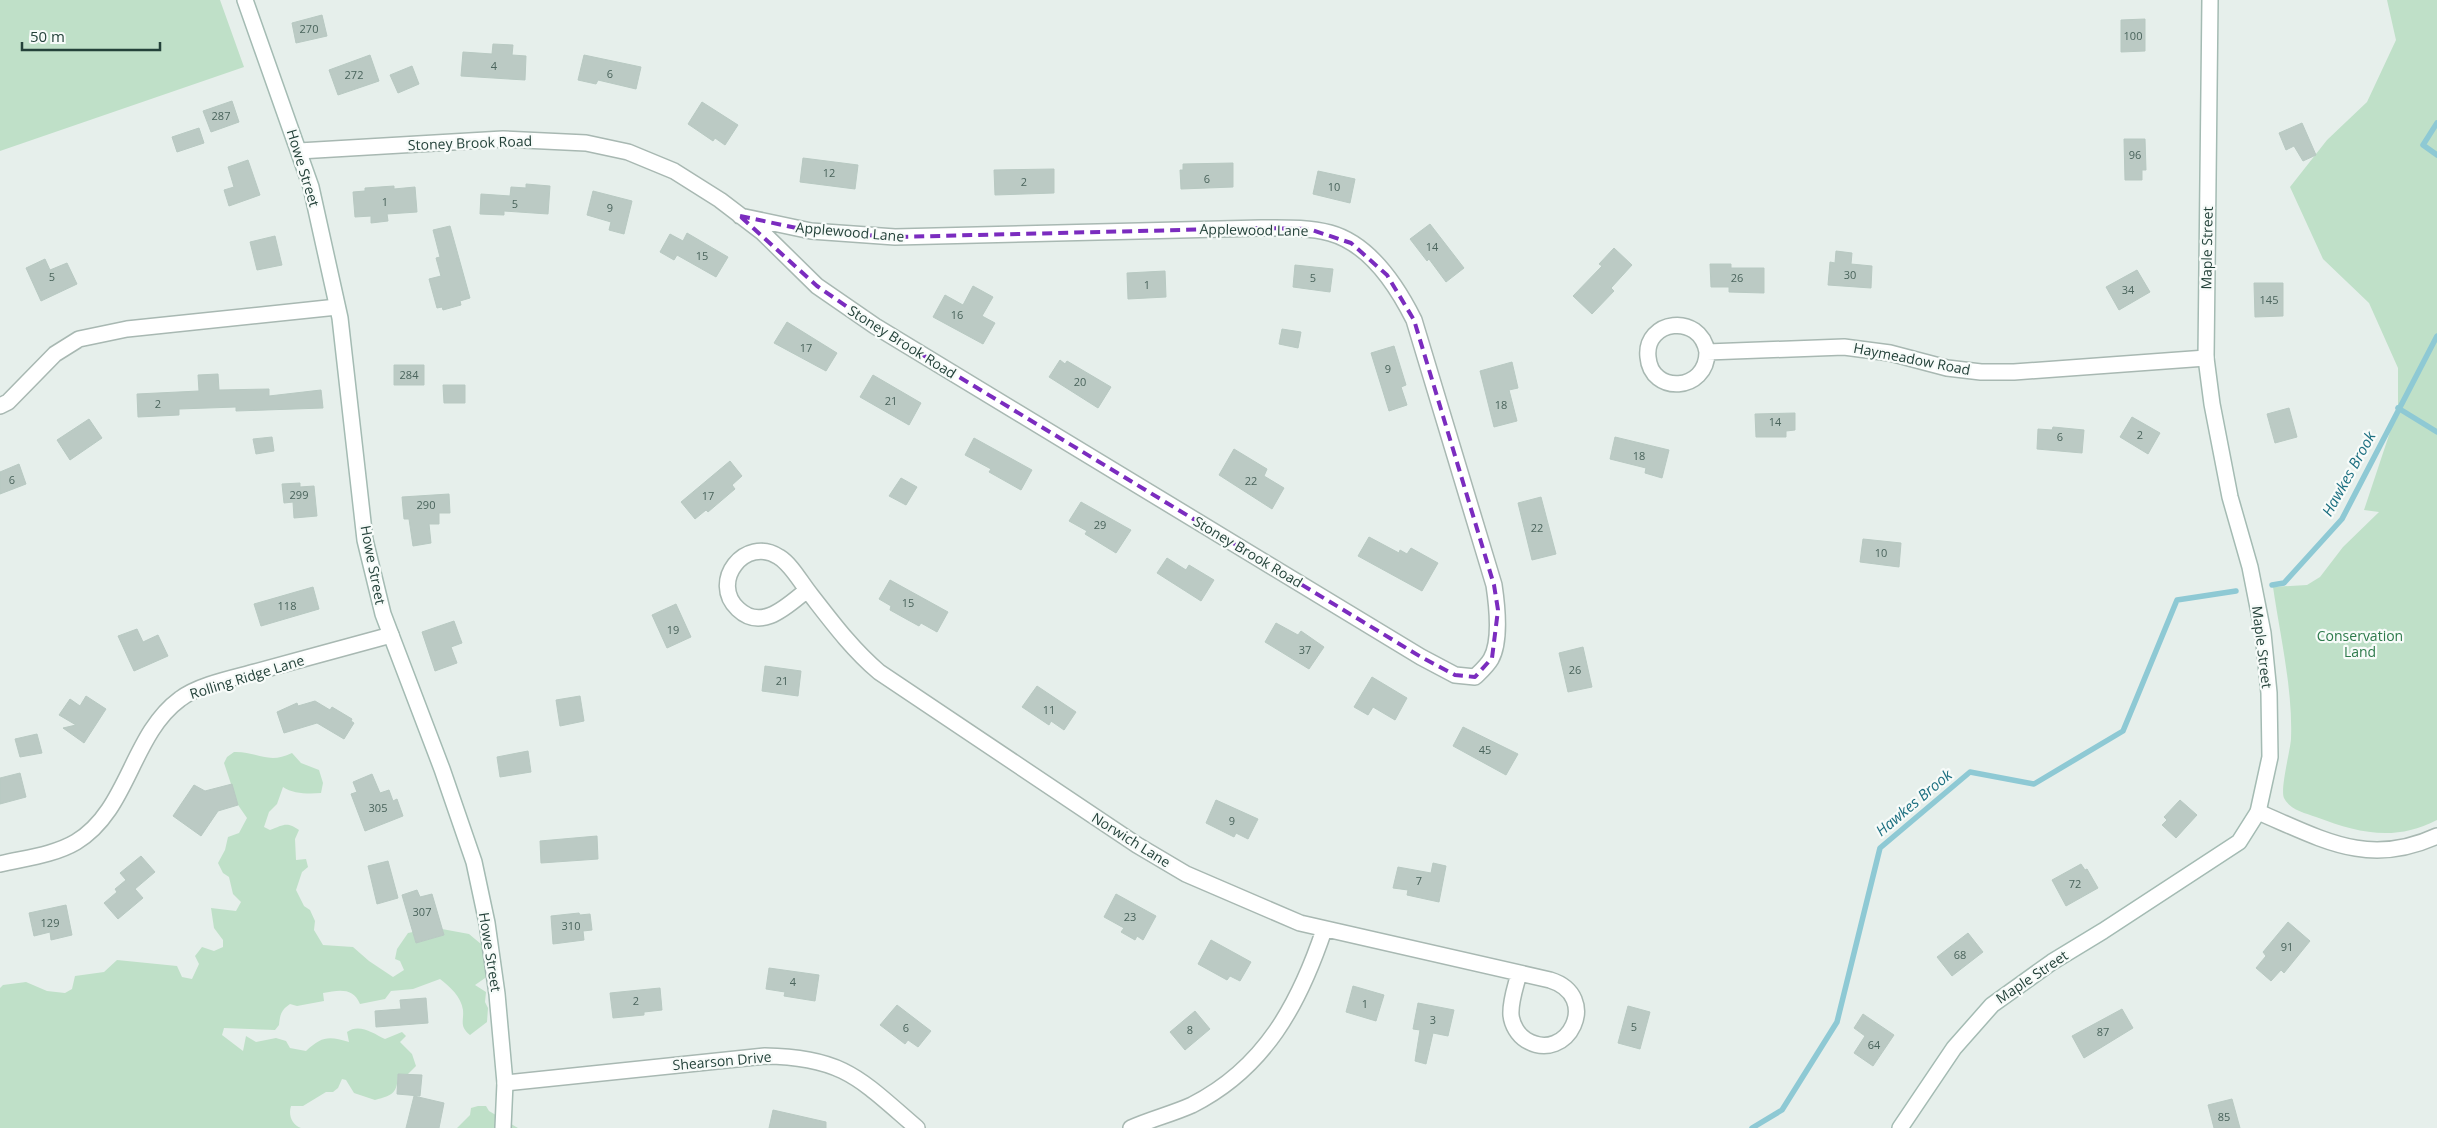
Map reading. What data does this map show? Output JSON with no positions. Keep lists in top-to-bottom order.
{
  "streets": {
    "street": [
      "Stoney Brook Road",
      "Howe Street",
      "Applewood Lane",
      "Maple Street",
      "Haymeadow Road",
      "Rolling Ridge Lane",
      "Norwich Lane",
      "Shearson Drive"
    ]
  },
  "crossings": [
    ["Stoney Brook Road", "Howe Street"],
    ["Stoney Brook Road", "Applewood Lane"],
    ["Howe Street", "Rolling Ridge Lane"],
    ["Howe Street", "Shearson Drive"],
    ["Maple Street", "Haymeadow Road"]
  ],
  "water": ["Hawkes Brook"],
  "parks": ["Conservation Land"],
  "house_numbers": [
    "270",
    "100",
    "4",
    "6",
    "272",
    "287",
    "96",
    "12",
    "6",
    "2",
    "10",
    "1",
    "5",
    "9",
    "14",
    "15",
    "30",
    "5",
    "5",
    "26",
    "1",
    "34",
    "145",
    "16",
    "17",
    "9",
    "284",
    "20",
    "21",
    "2",
    "18",
    "14",
    "2",
    "6",
    "18",
    "6",
    "22",
    "299",
    "17",
    "290",
    "29",
    "22",
    "10",
    "15",
    "118",
    "19",
    "37",
    "26",
    "21",
    "11",
    "45",
    "305",
    "9",
    "7",
    "72",
    "307",
    "23",
    "129",
    "310",
    "91",
    "68",
    "4",
    "2",
    "1",
    "3",
    "5",
    "6",
    "8",
    "87",
    "64",
    "85"
  ],
  "scale_bar": "50 m"
}
